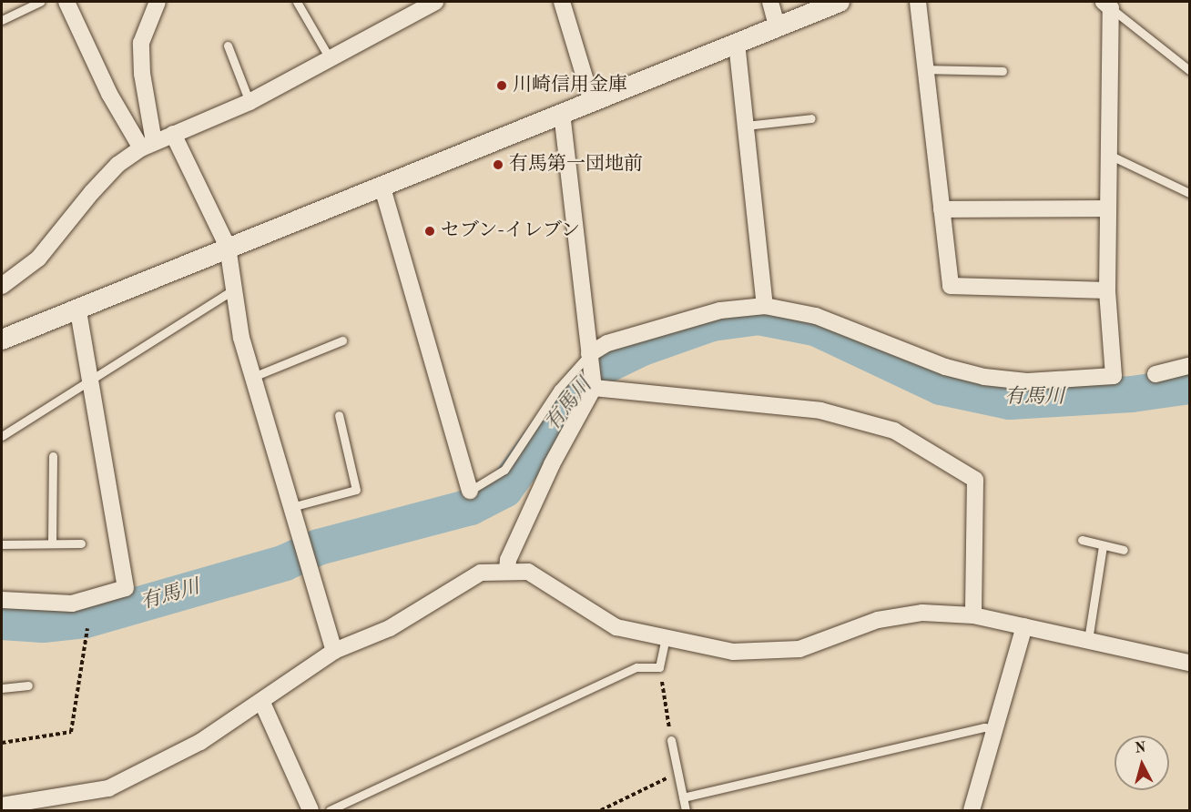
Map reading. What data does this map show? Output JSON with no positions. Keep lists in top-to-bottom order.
{
  "water": ["有馬川"],
  "places": ["川崎信用金庫", "有馬第一団地前", "セブン-イレブン"],
  "north": "top"
}
